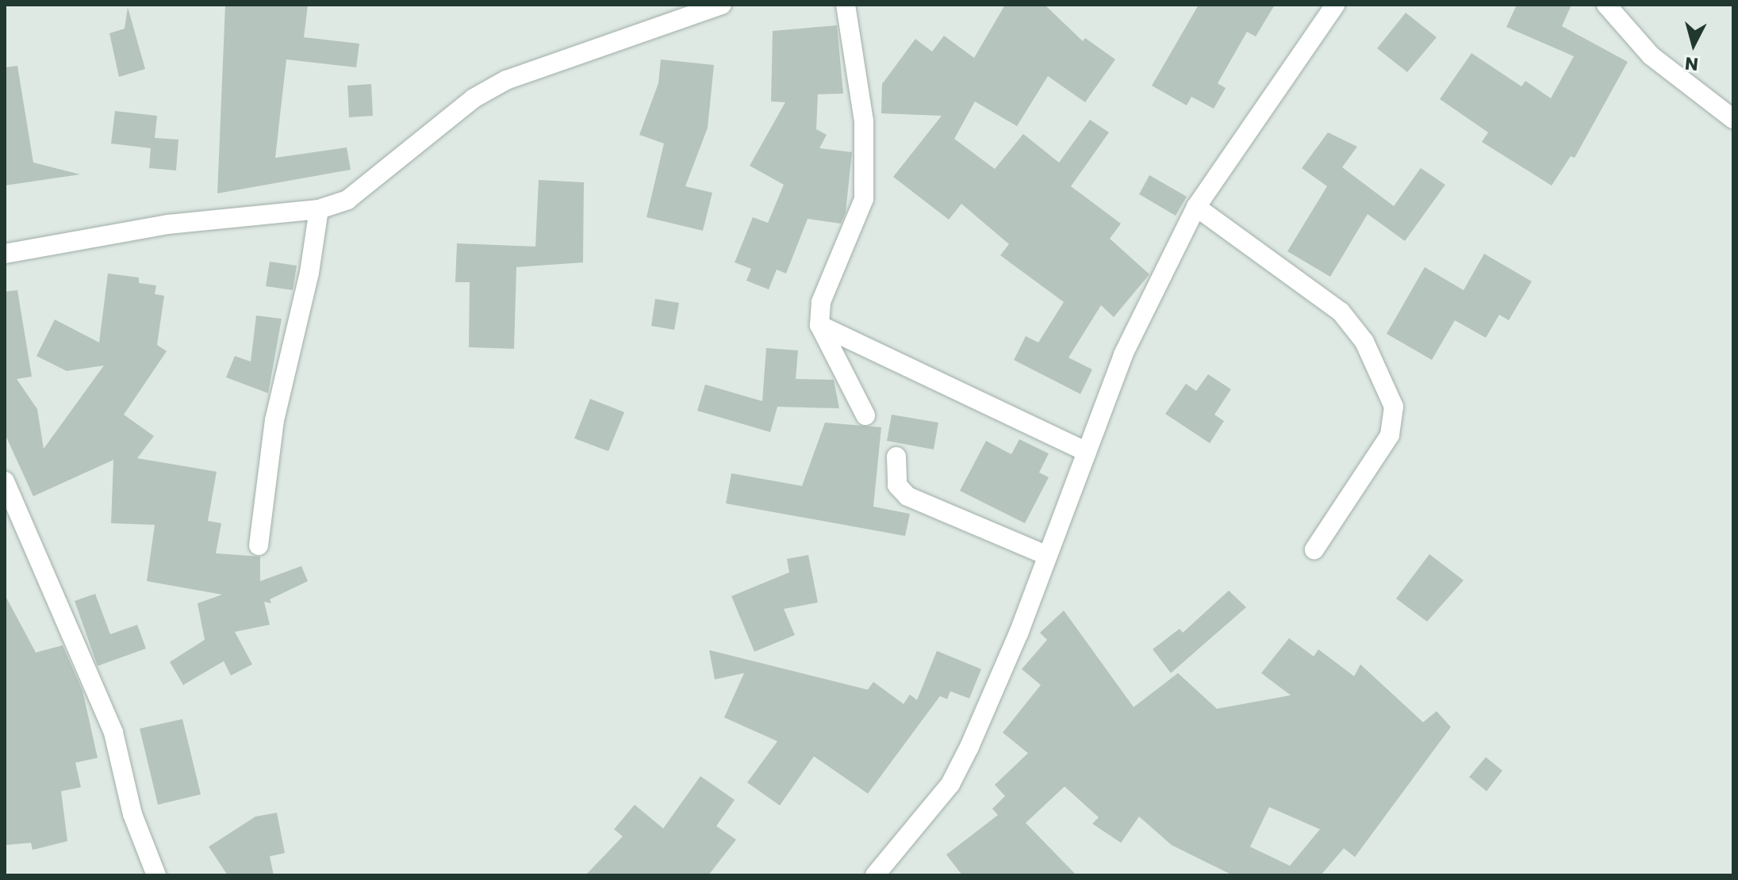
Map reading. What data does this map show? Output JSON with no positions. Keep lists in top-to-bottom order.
{
  "north": "bottom"
}
